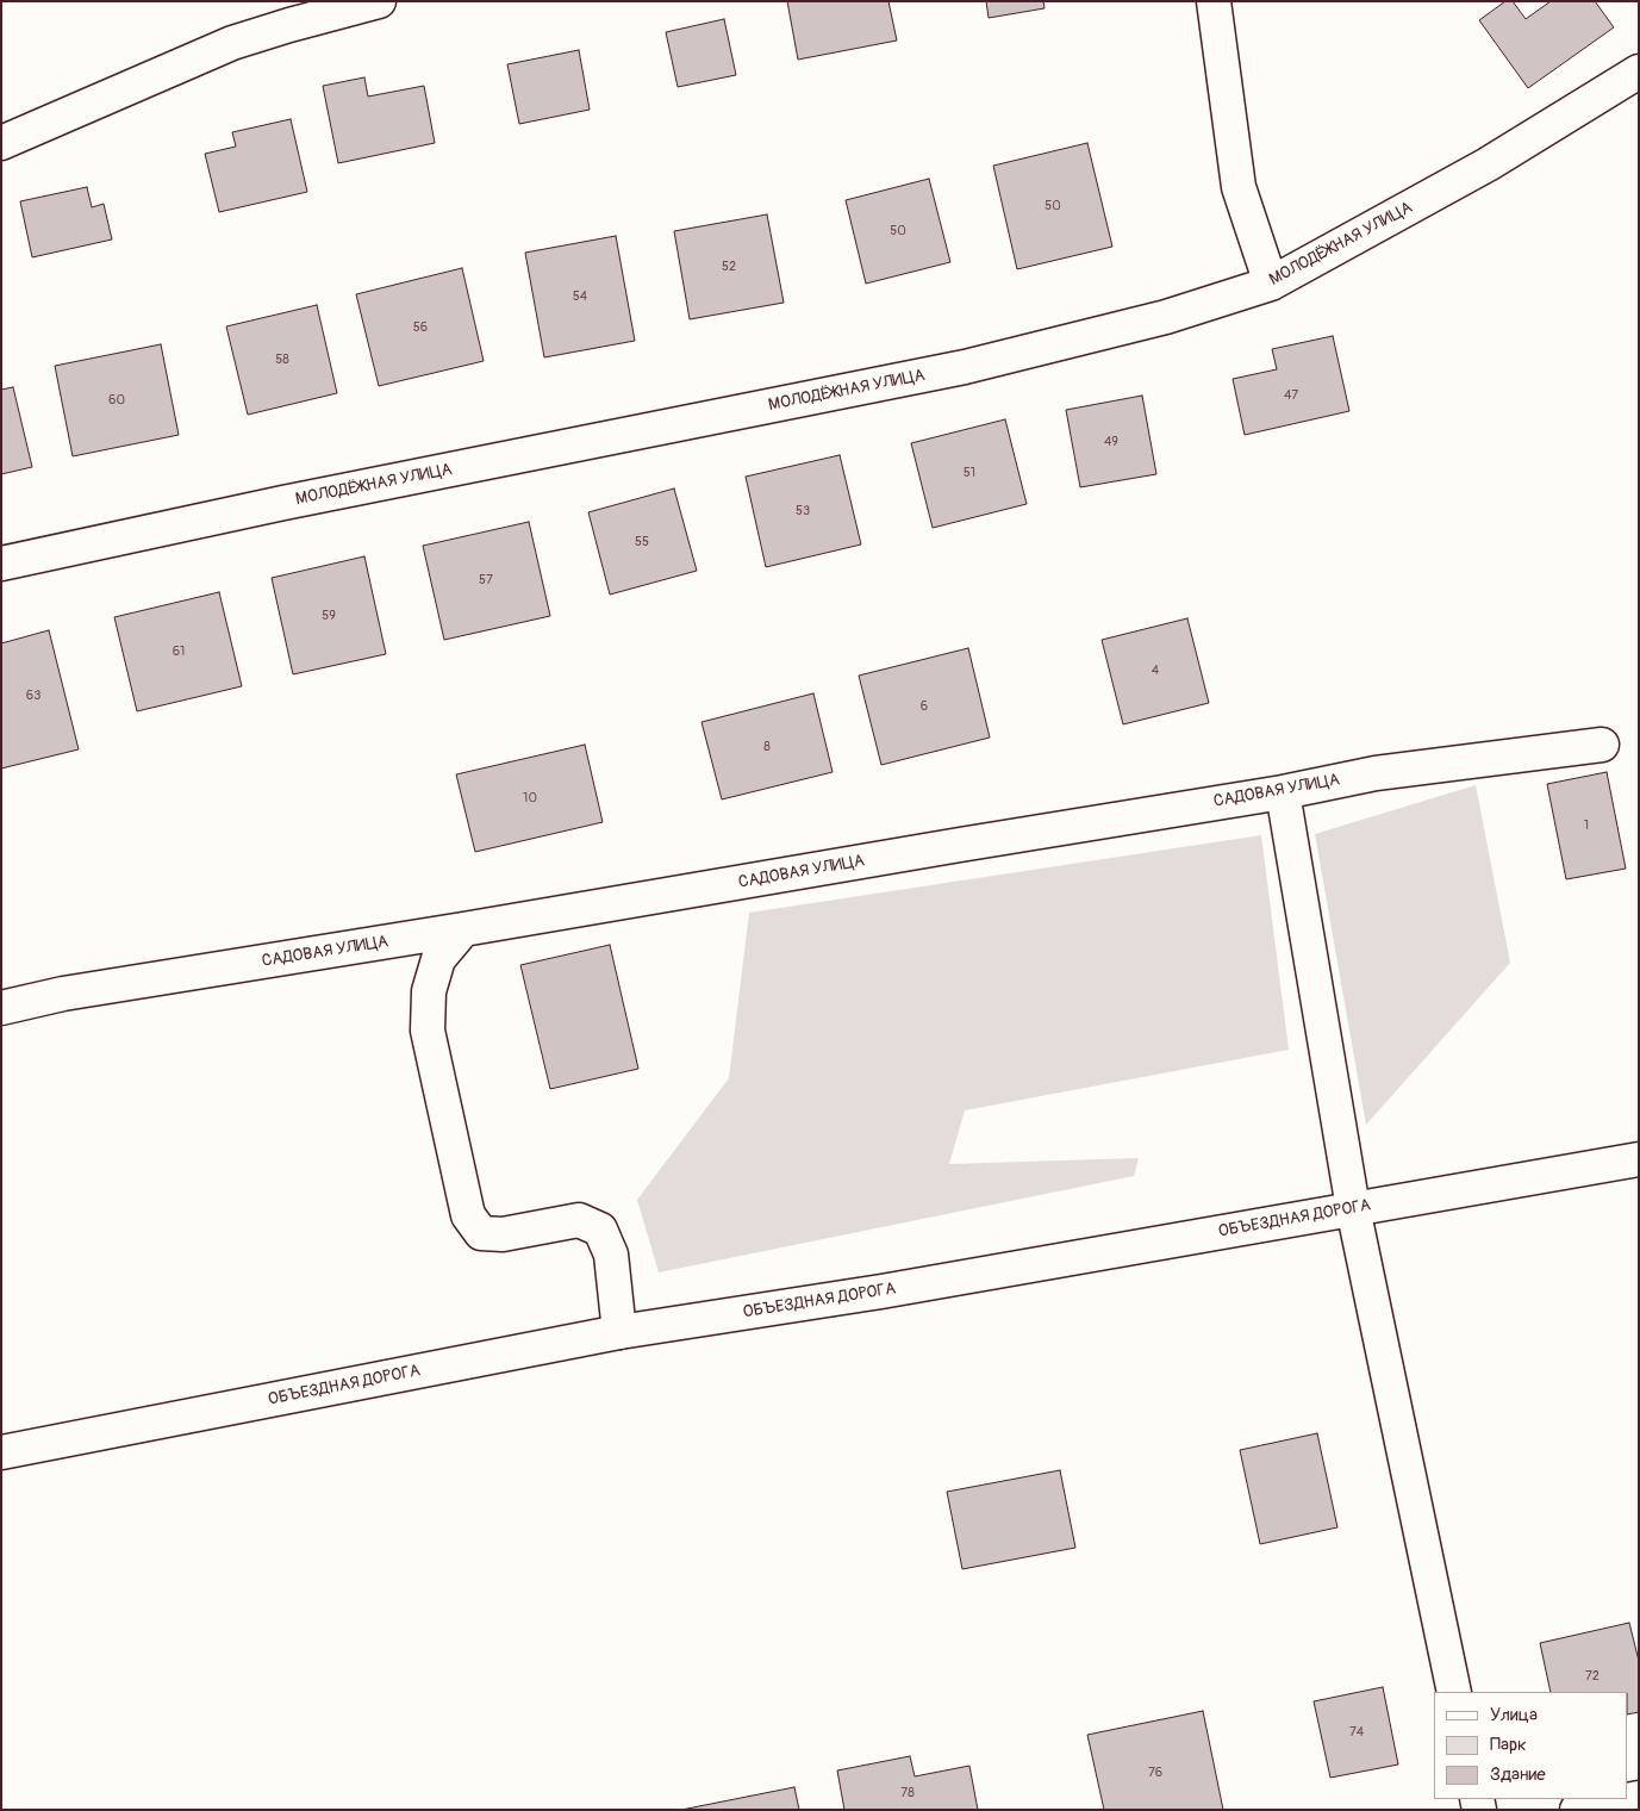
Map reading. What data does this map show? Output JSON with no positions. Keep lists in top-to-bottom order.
{
  "streets": {
    "street": ["МОЛОДЁЖНАЯ УЛИЦА", "САДОВАЯ УЛИЦА", "ОБЪЕЗДНАЯ ДОРОГА"]
  },
  "house_numbers": [
    "50",
    "50",
    "52",
    "54",
    "56",
    "58",
    "47",
    "60",
    "49",
    "51",
    "53",
    "55",
    "57",
    "59",
    "61",
    "4",
    "63",
    "6",
    "8",
    "10",
    "1",
    "72",
    "74",
    "76",
    "78"
  ],
  "legend": ["Улица", "Парк", "Здание"]
}
